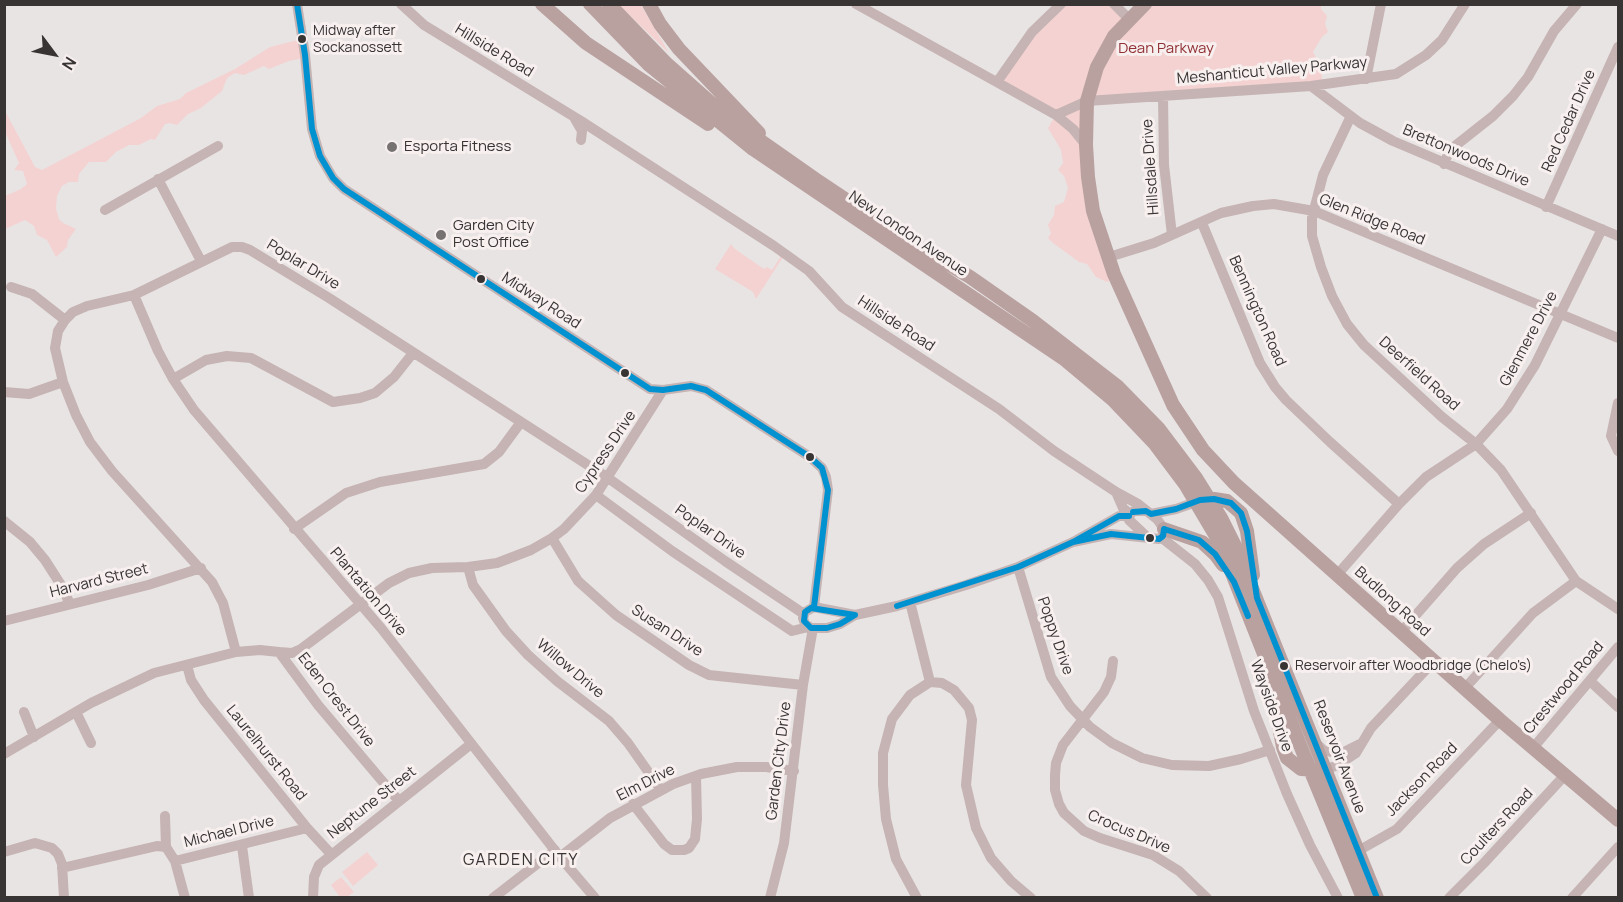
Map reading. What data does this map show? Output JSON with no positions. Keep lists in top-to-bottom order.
{
  "streets": {
    "main road": ["New London Avenue", "Budlong Road", "Reservoir Avenue"],
    "street": [
      "Hillside Road",
      "Meshanticut Valley Parkway",
      "Red Cedar Drive",
      "Brettonwoods Drive",
      "Hillsdale Drive",
      "Glen Ridge Road",
      "Poplar Drive",
      "Midway Road",
      "Bennington Road",
      "Glenmere Drive",
      "Deerfield Road",
      "Cypress Drive",
      "Harvard Street",
      "Plantation Drive",
      "Susan Drive",
      "Poppy Drive",
      "Willow Drive",
      "Crestwood Road",
      "Eden Crest Drive",
      "Wayside Drive",
      "Laurelhurst Road",
      "Garden City Drive",
      "Jackson Road",
      "Elm Drive",
      "Neptune Street",
      "Coulters Road",
      "Michael Drive",
      "Crocus Drive"
    ]
  },
  "crossings": [
    ["Meshanticut Valley Parkway", "Brettonwoods Drive"],
    ["Meshanticut Valley Parkway", "Hillsdale Drive"],
    ["Red Cedar Drive", "Brettonwoods Drive"],
    ["Brettonwoods Drive", "Glenmere Drive"],
    ["Brettonwoods Drive", "Deerfield Road"],
    ["Hillsdale Drive", "Glen Ridge Road"],
    ["Glen Ridge Road", "Bennington Road"],
    ["Glen Ridge Road", "Glenmere Drive"],
    ["Glen Ridge Road", "Deerfield Road"],
    ["Glen Ridge Road", "Budlong Road"],
    ["New London Avenue", "Reservoir Avenue"],
    ["Poplar Drive", "Midway Road"],
    ["Poplar Drive", "Cypress Drive"],
    ["Poplar Drive", "Plantation Drive"],
    ["Poplar Drive", "Garden City Drive"],
    ["Midway Road", "Cypress Drive"],
    ["Midway Road", "Garden City Drive"],
    ["Bennington Road", "Glenmere Drive"],
    ["Glenmere Drive", "Deerfield Road"],
    ["Glenmere Drive", "Budlong Road"],
    ["Cypress Drive", "Plantation Drive"],
    ["Cypress Drive", "Susan Drive"],
    ["Cypress Drive", "Willow Drive"],
    ["Cypress Drive", "Eden Crest Drive"],
    ["Plantation Drive", "Elm Drive"],
    ["Plantation Drive", "Neptune Street"],
    ["Budlong Road", "Crestwood Road"],
    ["Budlong Road", "Jackson Road"],
    ["Budlong Road", "Coulters Road"],
    ["Susan Drive", "Garden City Drive"],
    ["Poppy Drive", "Wayside Drive"],
    ["Poppy Drive", "Crocus Drive"],
    ["Willow Drive", "Elm Drive"],
    ["Eden Crest Drive", "Laurelhurst Road"],
    ["Eden Crest Drive", "Neptune Street"],
    ["Laurelhurst Road", "Neptune Street"],
    ["Laurelhurst Road", "Michael Drive"],
    ["Reservoir Avenue", "Jackson Road"],
    ["Garden City Drive", "Elm Drive"]
  ],
  "districts": ["GARDEN CITY"],
  "parks": ["Dean Parkway"],
  "places": [
    "Midway after Sockanossett",
    "Esporta Fitness",
    "Garden City Post Office",
    "Reservoir after Woodbridge (Chelo's)"
  ],
  "north": "bottom right"
}
